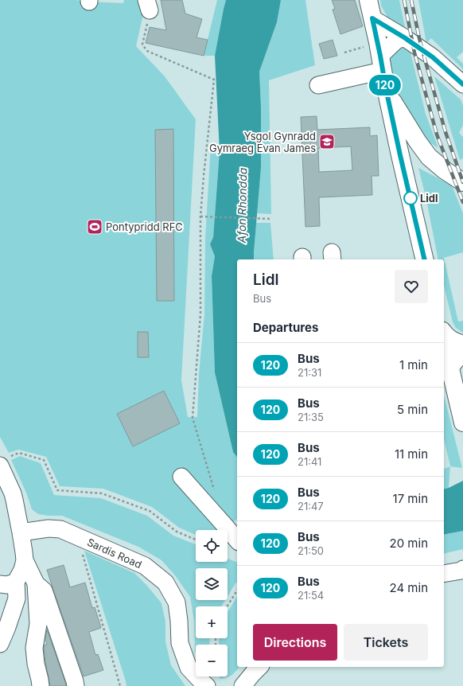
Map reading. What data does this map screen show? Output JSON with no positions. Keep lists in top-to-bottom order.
{
  "streets": {
    "street": ["Sardis Road"]
  },
  "water": ["Afon Rhondda"],
  "places": {
    "school or university": ["Ysgol Gynradd Gymraeg Evan James"],
    "other": ["Lidl"],
    "sports": ["Pontypridd RFC"]
  },
  "lines": ["bus line 120"],
  "page": {
    "on_map": "120",
    "heading": [
      ["Lidl", "Bus"],
      "Departures"
    ],
    "list": [
      {
        "mark": "120",
        "name": "Bus",
        "note": "21:31",
        "value": "1 min"
      },
      {
        "mark": "120",
        "name": "Bus",
        "note": "21:35",
        "value": "5 min"
      },
      {
        "mark": "120",
        "name": "Bus",
        "note": "21:41",
        "value": "11 min"
      },
      {
        "mark": "120",
        "name": "Bus",
        "note": "21:47",
        "value": "17 min"
      },
      {
        "mark": "120",
        "name": "Bus",
        "note": "21:50",
        "value": "20 min"
      },
      {
        "mark": "120",
        "name": "Bus",
        "note": "21:54",
        "value": "24 min"
      }
    ],
    "map_buttons": ["+", "−"],
    "buttons": ["Directions", "Tickets"]
  }
}
